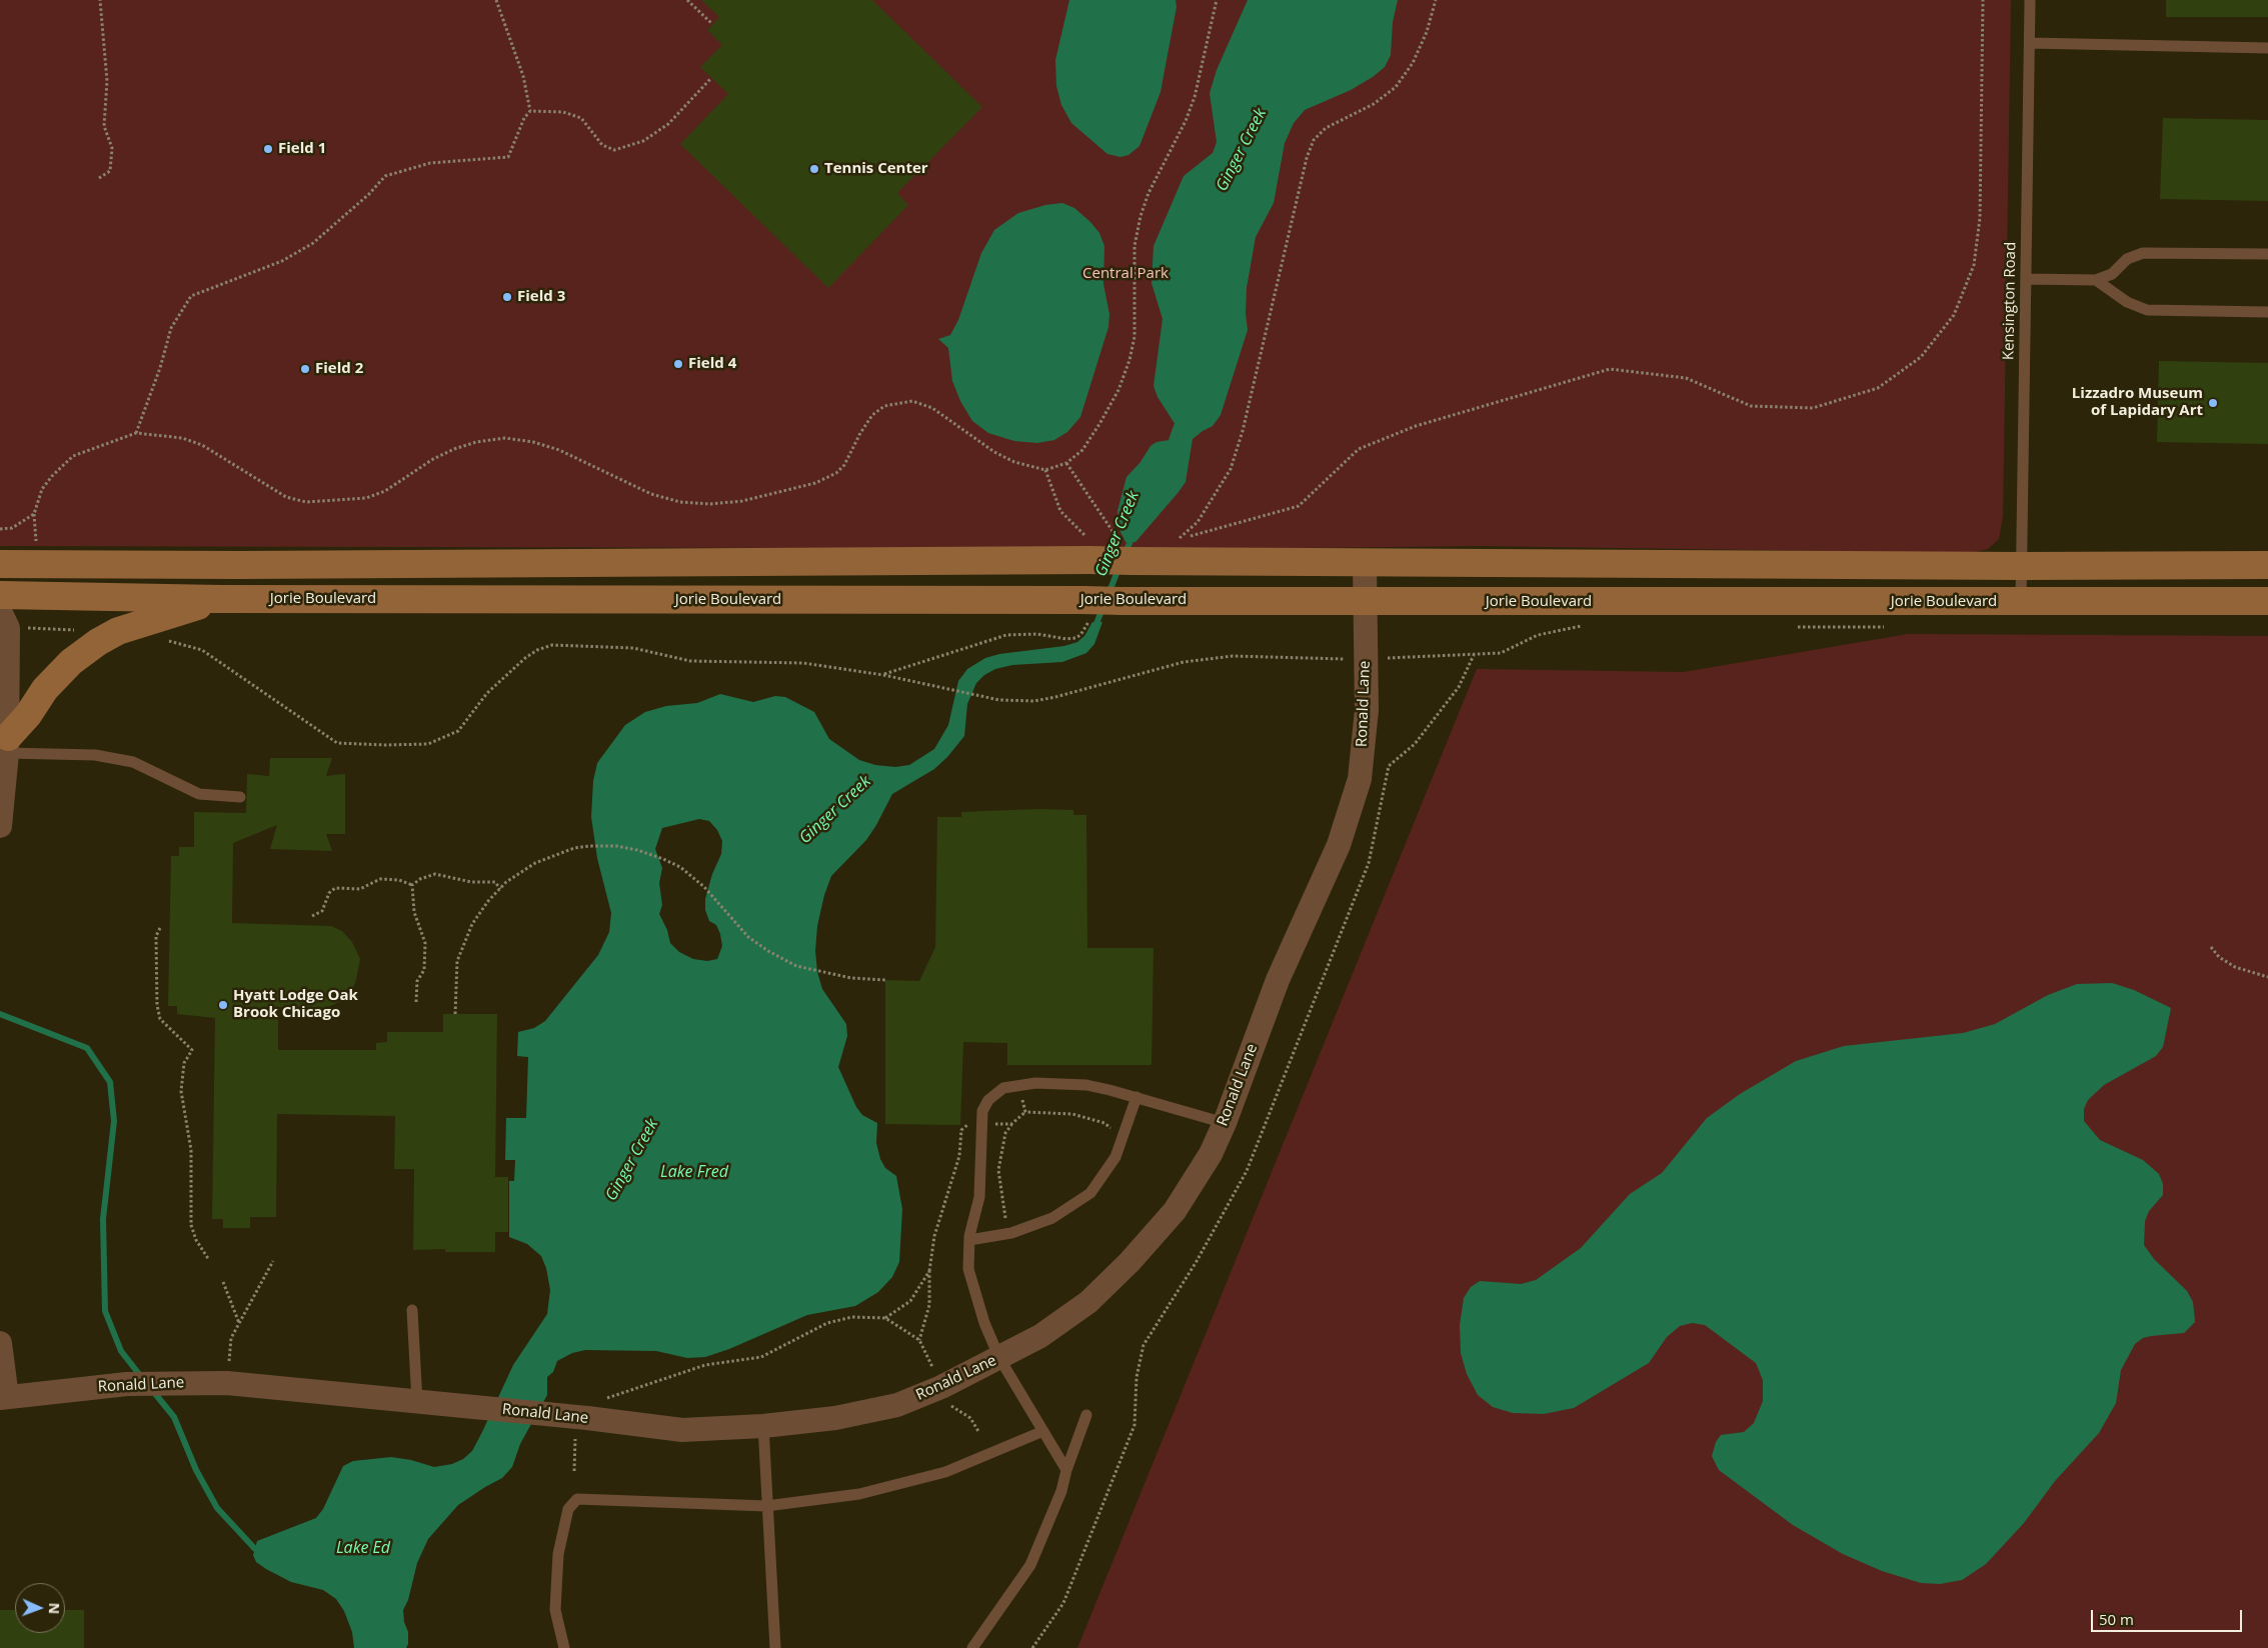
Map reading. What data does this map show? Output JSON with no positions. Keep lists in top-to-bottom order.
{
  "streets": {
    "main road": ["Jorie Boulevard"],
    "street": ["Ronald Lane"],
    "lane": ["Kensington Road"]
  },
  "crossings": [
    ["Kensington Road", "Jorie Boulevard"],
    ["Jorie Boulevard", "Ronald Lane"]
  ],
  "water": ["Ginger Creek", "Lake Fred", "Lake Ed"],
  "parks": ["Central Park"],
  "places": [
    "Field 1",
    "Tennis Center",
    "Field 3",
    "Field 4",
    "Field 2",
    "Lizzadro Museum of Lapidary Art",
    "Hyatt Lodge Oak Brook Chicago"
  ],
  "scale_bar": "50 m",
  "north": "right"
}
